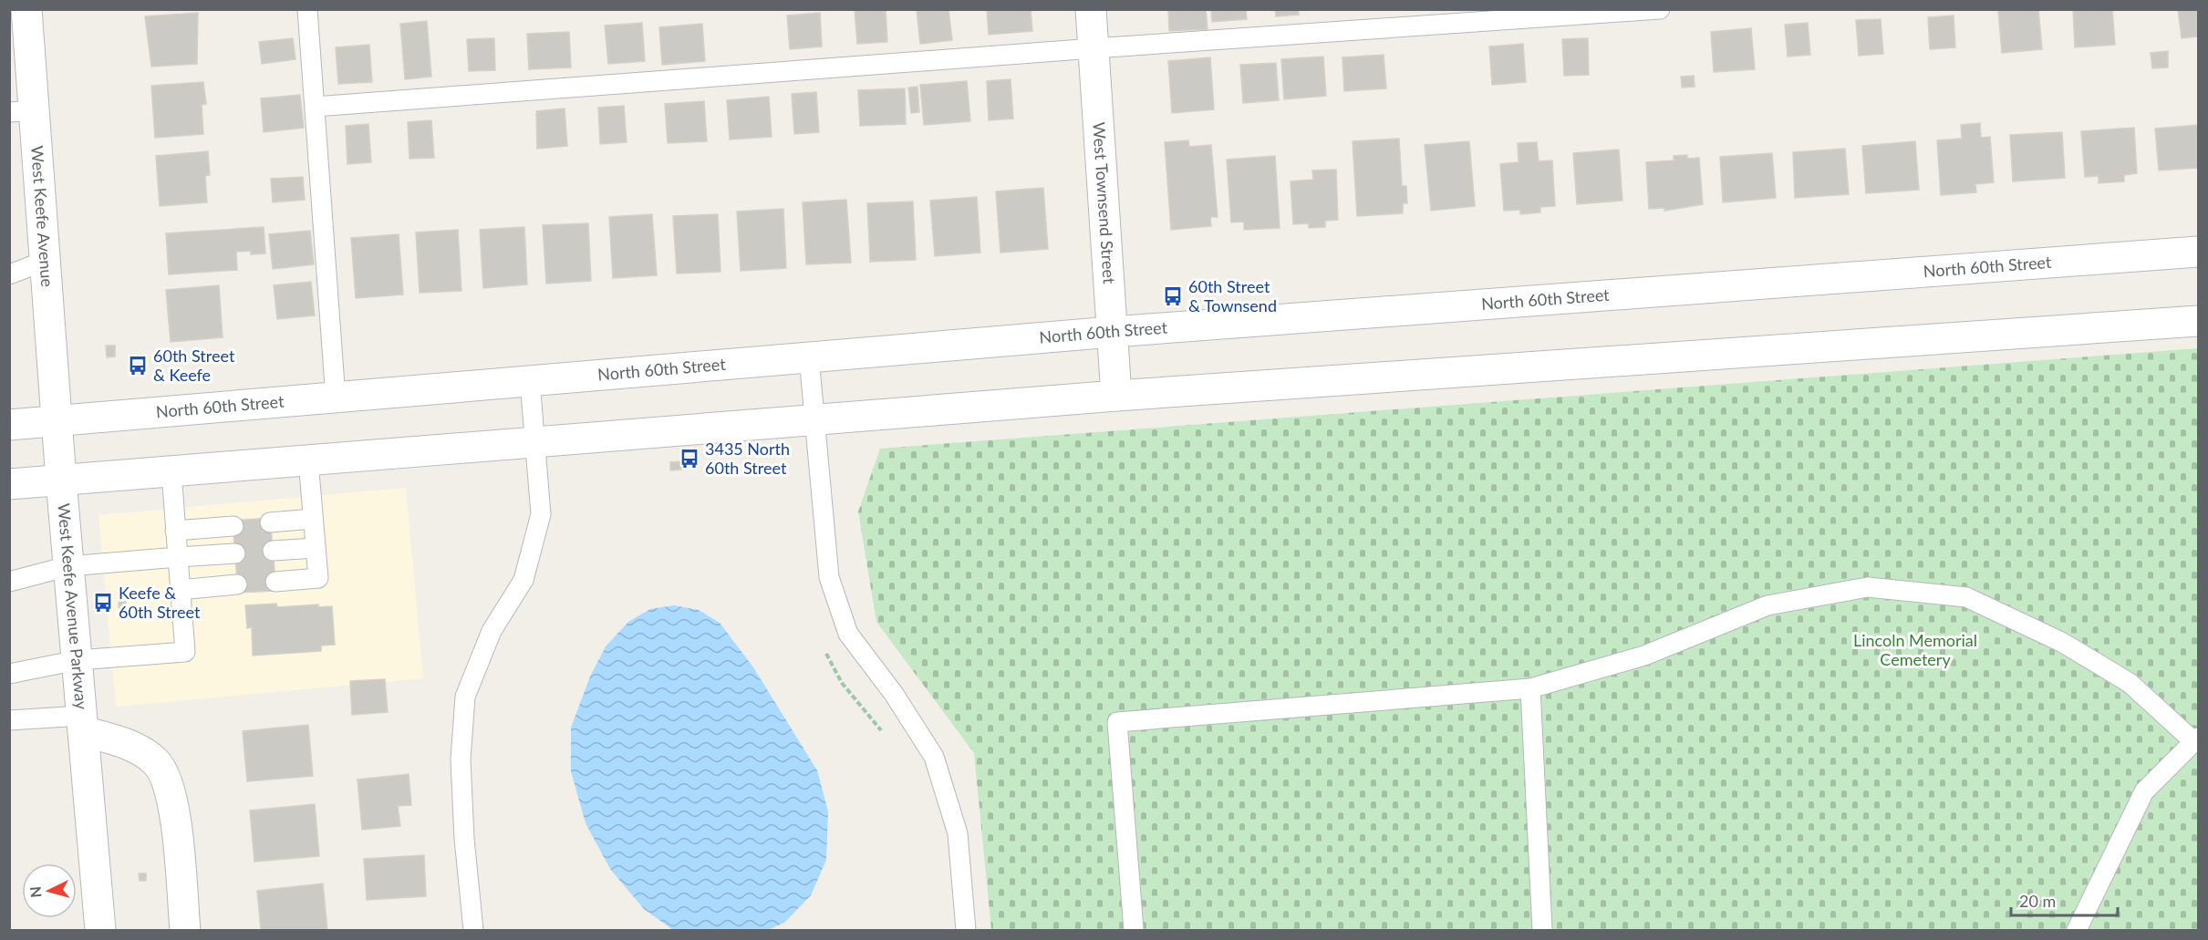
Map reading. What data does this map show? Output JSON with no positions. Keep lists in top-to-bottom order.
{
  "streets": {
    "main road": [
      "West Townsend Street",
      "West Keefe Avenue",
      "North 60th Street",
      "West Keefe Avenue Parkway"
    ]
  },
  "crossings": [
    ["West Townsend Street", "North 60th Street"],
    ["West Keefe Avenue", "North 60th Street"],
    ["West Keefe Avenue", "West Keefe Avenue Parkway"]
  ],
  "parks": ["Lincoln Memorial Cemetery"],
  "places": {
    "bus stop": [
      "60th Street & Townsend",
      "60th Street & Keefe",
      "3435 North 60th Street",
      "Keefe & 60th Street"
    ]
  },
  "scale_bar": "20 m",
  "north": "left"
}
